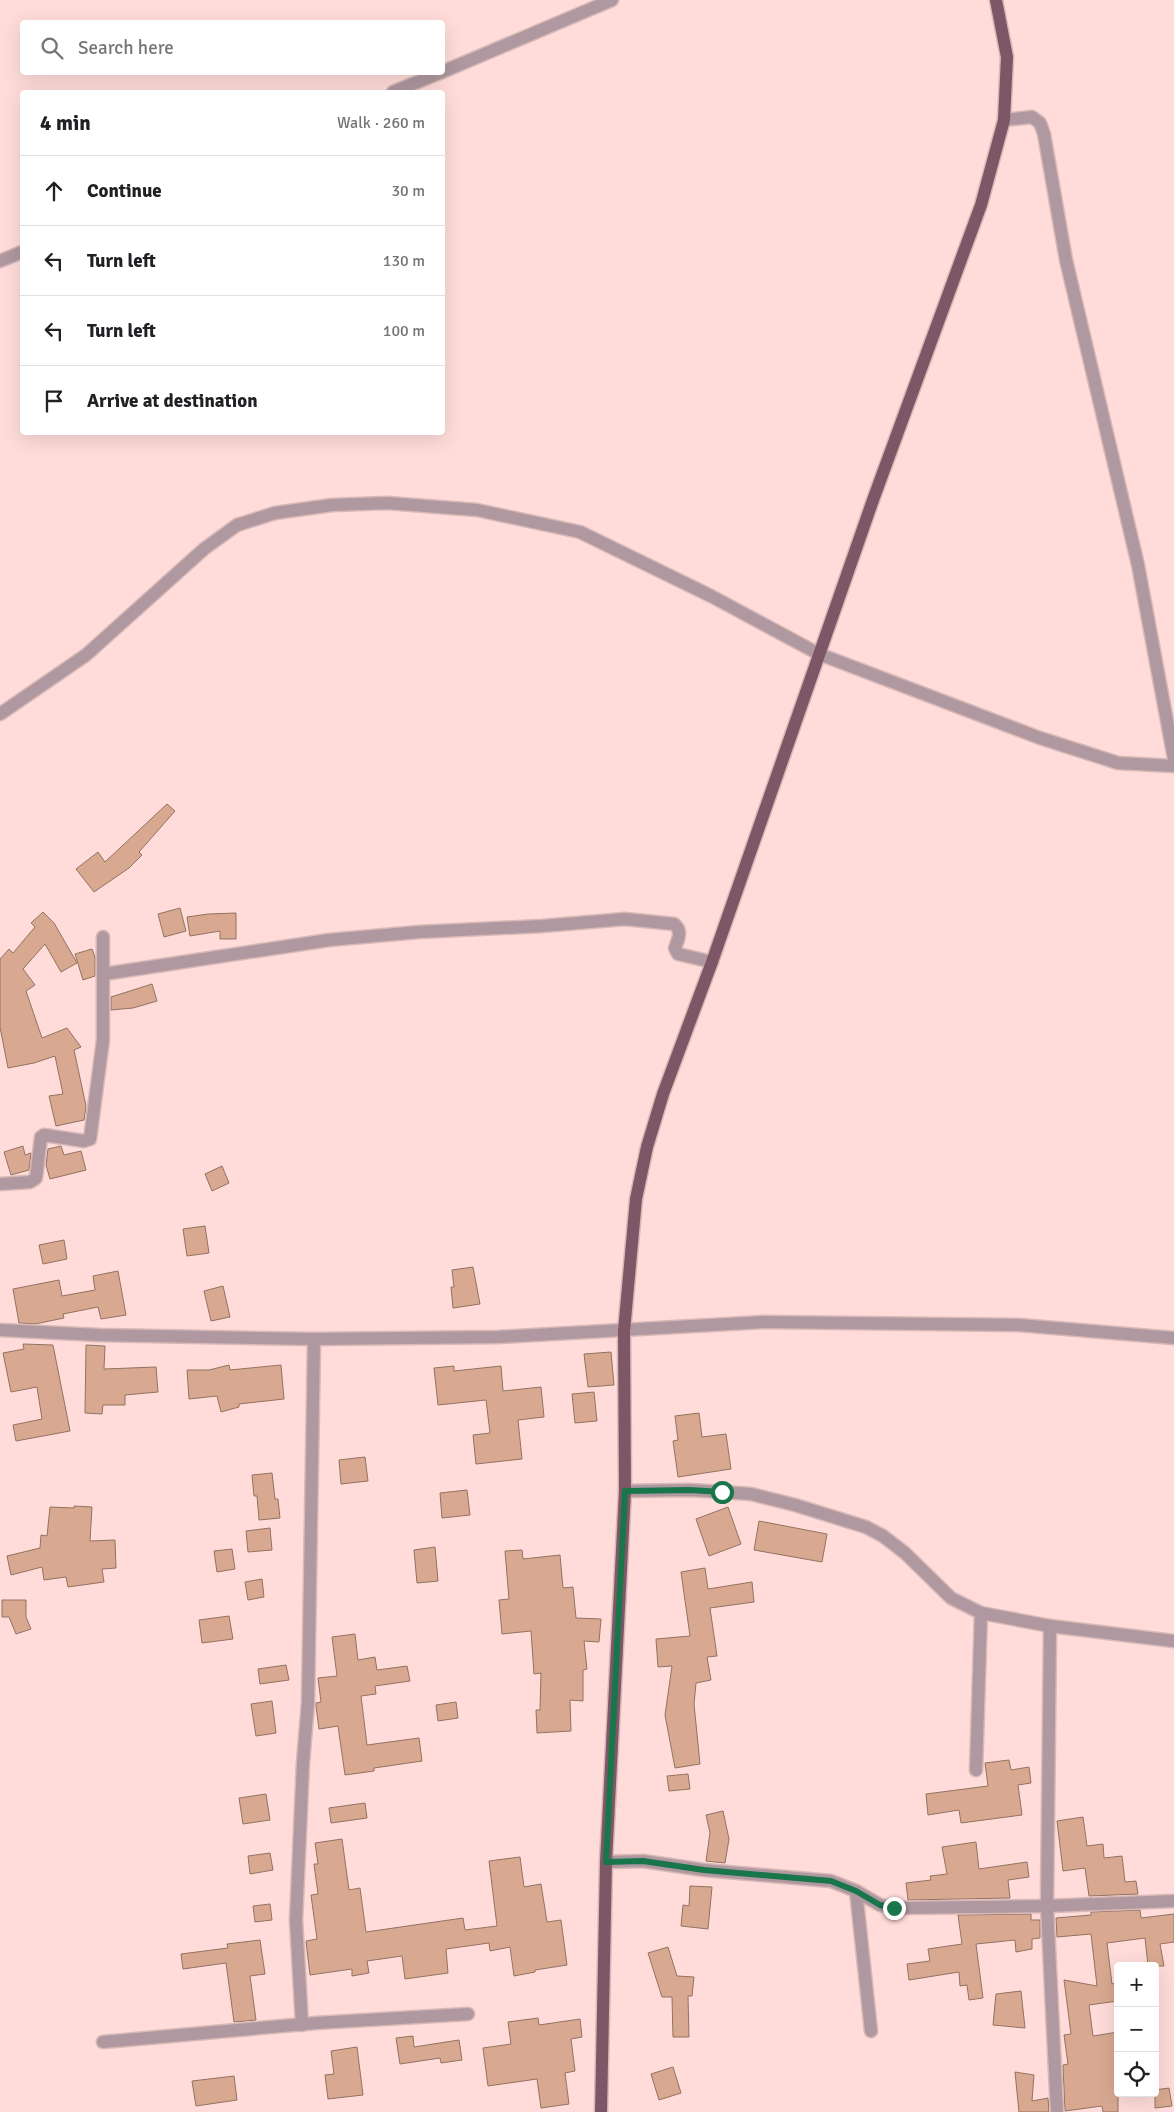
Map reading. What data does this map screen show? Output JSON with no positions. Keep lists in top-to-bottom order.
{
  "page": {
    "search": "Search here",
    "heading": ["4 min", "Walk · 260 m"],
    "list": [
      ["Continue", "30 m"],
      ["Turn left", "130 m"],
      ["Turn left", "100 m"],
      "Arrive at destination"
    ],
    "map_buttons": ["+", "−"]
  }
}
